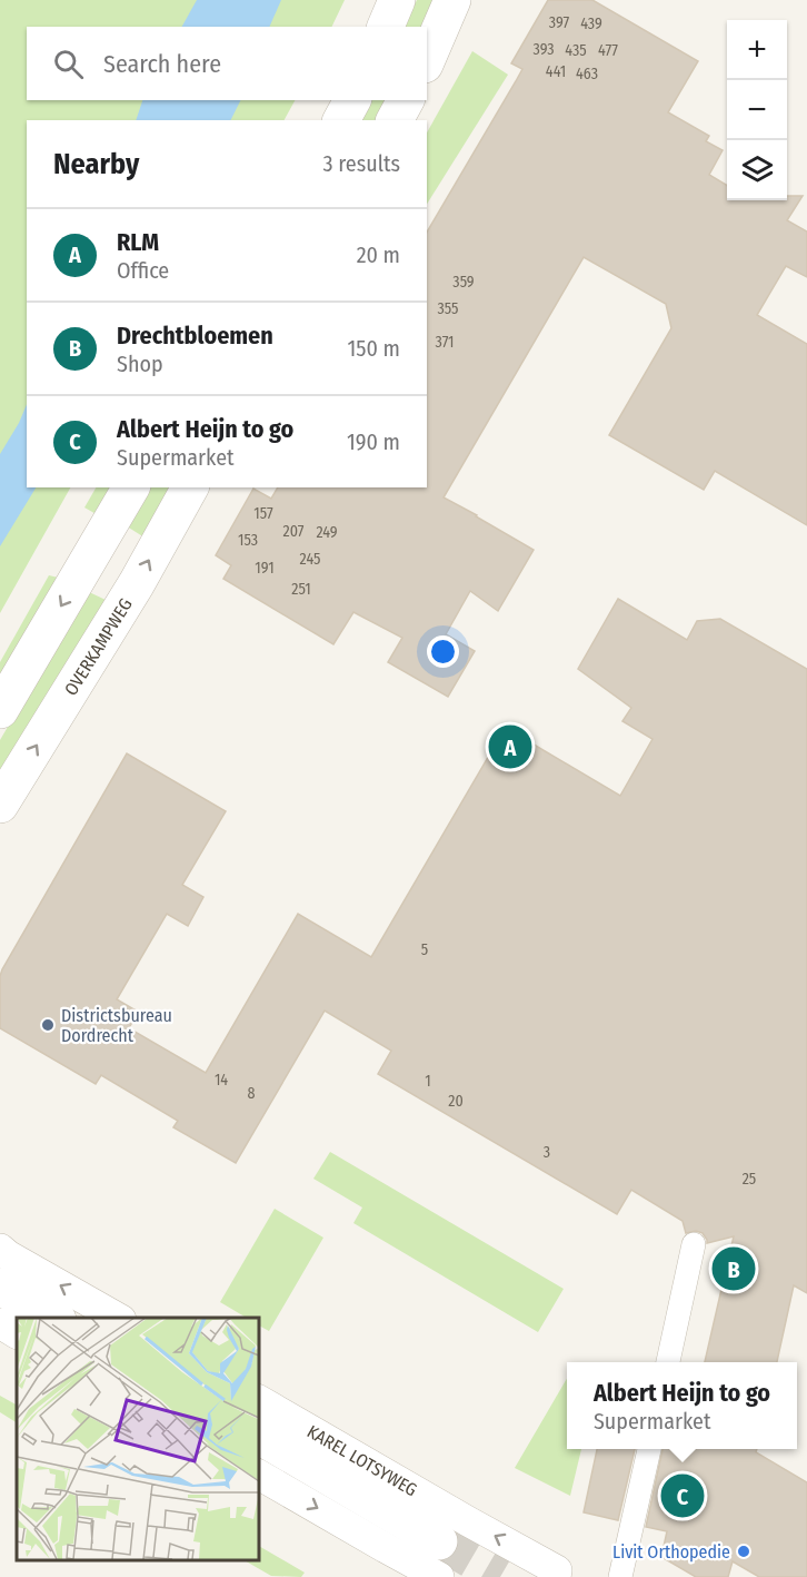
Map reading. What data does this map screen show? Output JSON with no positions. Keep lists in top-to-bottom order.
{
  "streets": {
    "street": ["OVERKAMPWEG", "KAREL LOTSYWEG"]
  },
  "places": ["Districtsbureau Dordrecht", "Livit Orthopedie"],
  "house_numbers": [
    "397",
    "439",
    "393",
    "435",
    "477",
    "441",
    "463",
    "359",
    "355",
    "371",
    "157",
    "207",
    "249",
    "153",
    "245",
    "191",
    "251",
    "5",
    "14",
    "1",
    "8",
    "20",
    "3",
    "25"
  ],
  "page": {
    "map_buttons": ["+", "−"],
    "search": "Search here",
    "heading": ["Nearby", "3 results"],
    "list": [
      {
        "mark": "A",
        "name": "RLM",
        "note": "Office",
        "value": "20 m"
      },
      {
        "mark": "B",
        "name": "Drechtbloemen",
        "note": "Shop",
        "value": "150 m"
      },
      {
        "mark": "C",
        "name": "Albert Heijn to go",
        "note": "Supermarket",
        "value": "190 m"
      }
    ],
    "pins": ["A", "B", "C"],
    "popup": ["Albert Heijn to go", "Supermarket"]
  }
}
